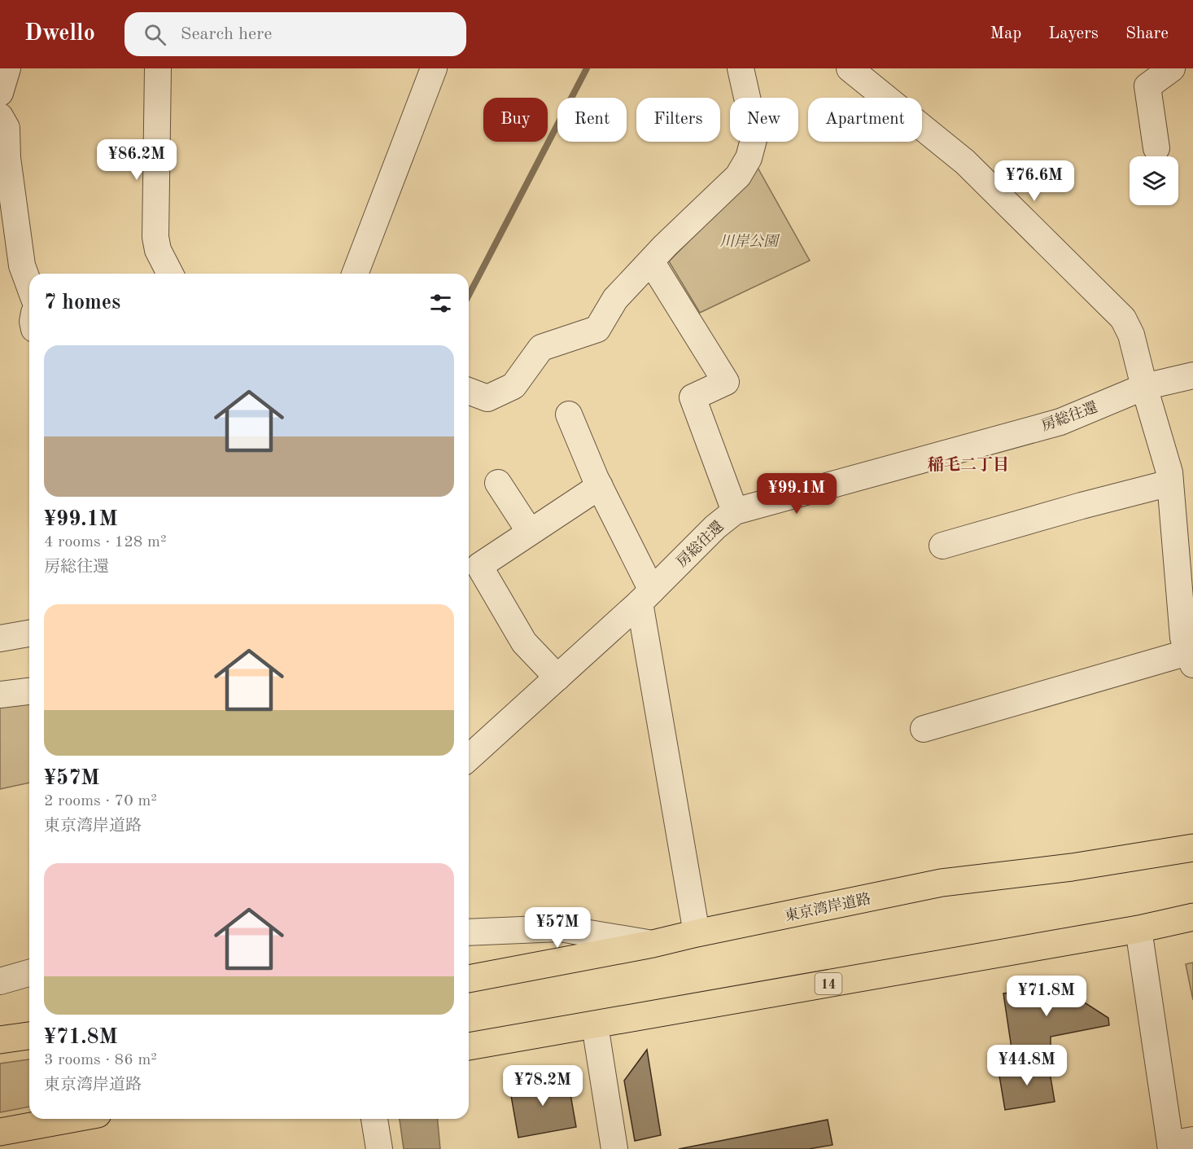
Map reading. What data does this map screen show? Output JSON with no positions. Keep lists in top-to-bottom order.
{
  "streets": {
    "highway": ["東京湾岸道路", "14"],
    "street": ["房総往還"]
  },
  "districts": ["稲毛二丁目"],
  "parks": ["川岸公園"],
  "page": {
    "header": "Dwello",
    "search": "Search here",
    "nav": ["Map", "Layers", "Share"],
    "chip": [
      "Buy",
      "Rent",
      "Filters",
      "New",
      "Apartment"
    ],
    "price": [
      "¥86.2M",
      "¥76.6M",
      "¥99.1M",
      "¥57M",
      "¥71.8M",
      "¥44.8M",
      "¥78.2M"
    ],
    "heading": "7 homes",
    "list": [
      {
        "name": "¥99.1M",
        "note": "4 rooms · 128 m² · 房総往還"
      },
      {
        "name": "¥57M",
        "note": "2 rooms · 70 m² · 東京湾岸道路"
      },
      {
        "name": "¥71.8M",
        "note": "3 rooms · 86 m² · 東京湾岸道路"
      }
    ]
  }
}
